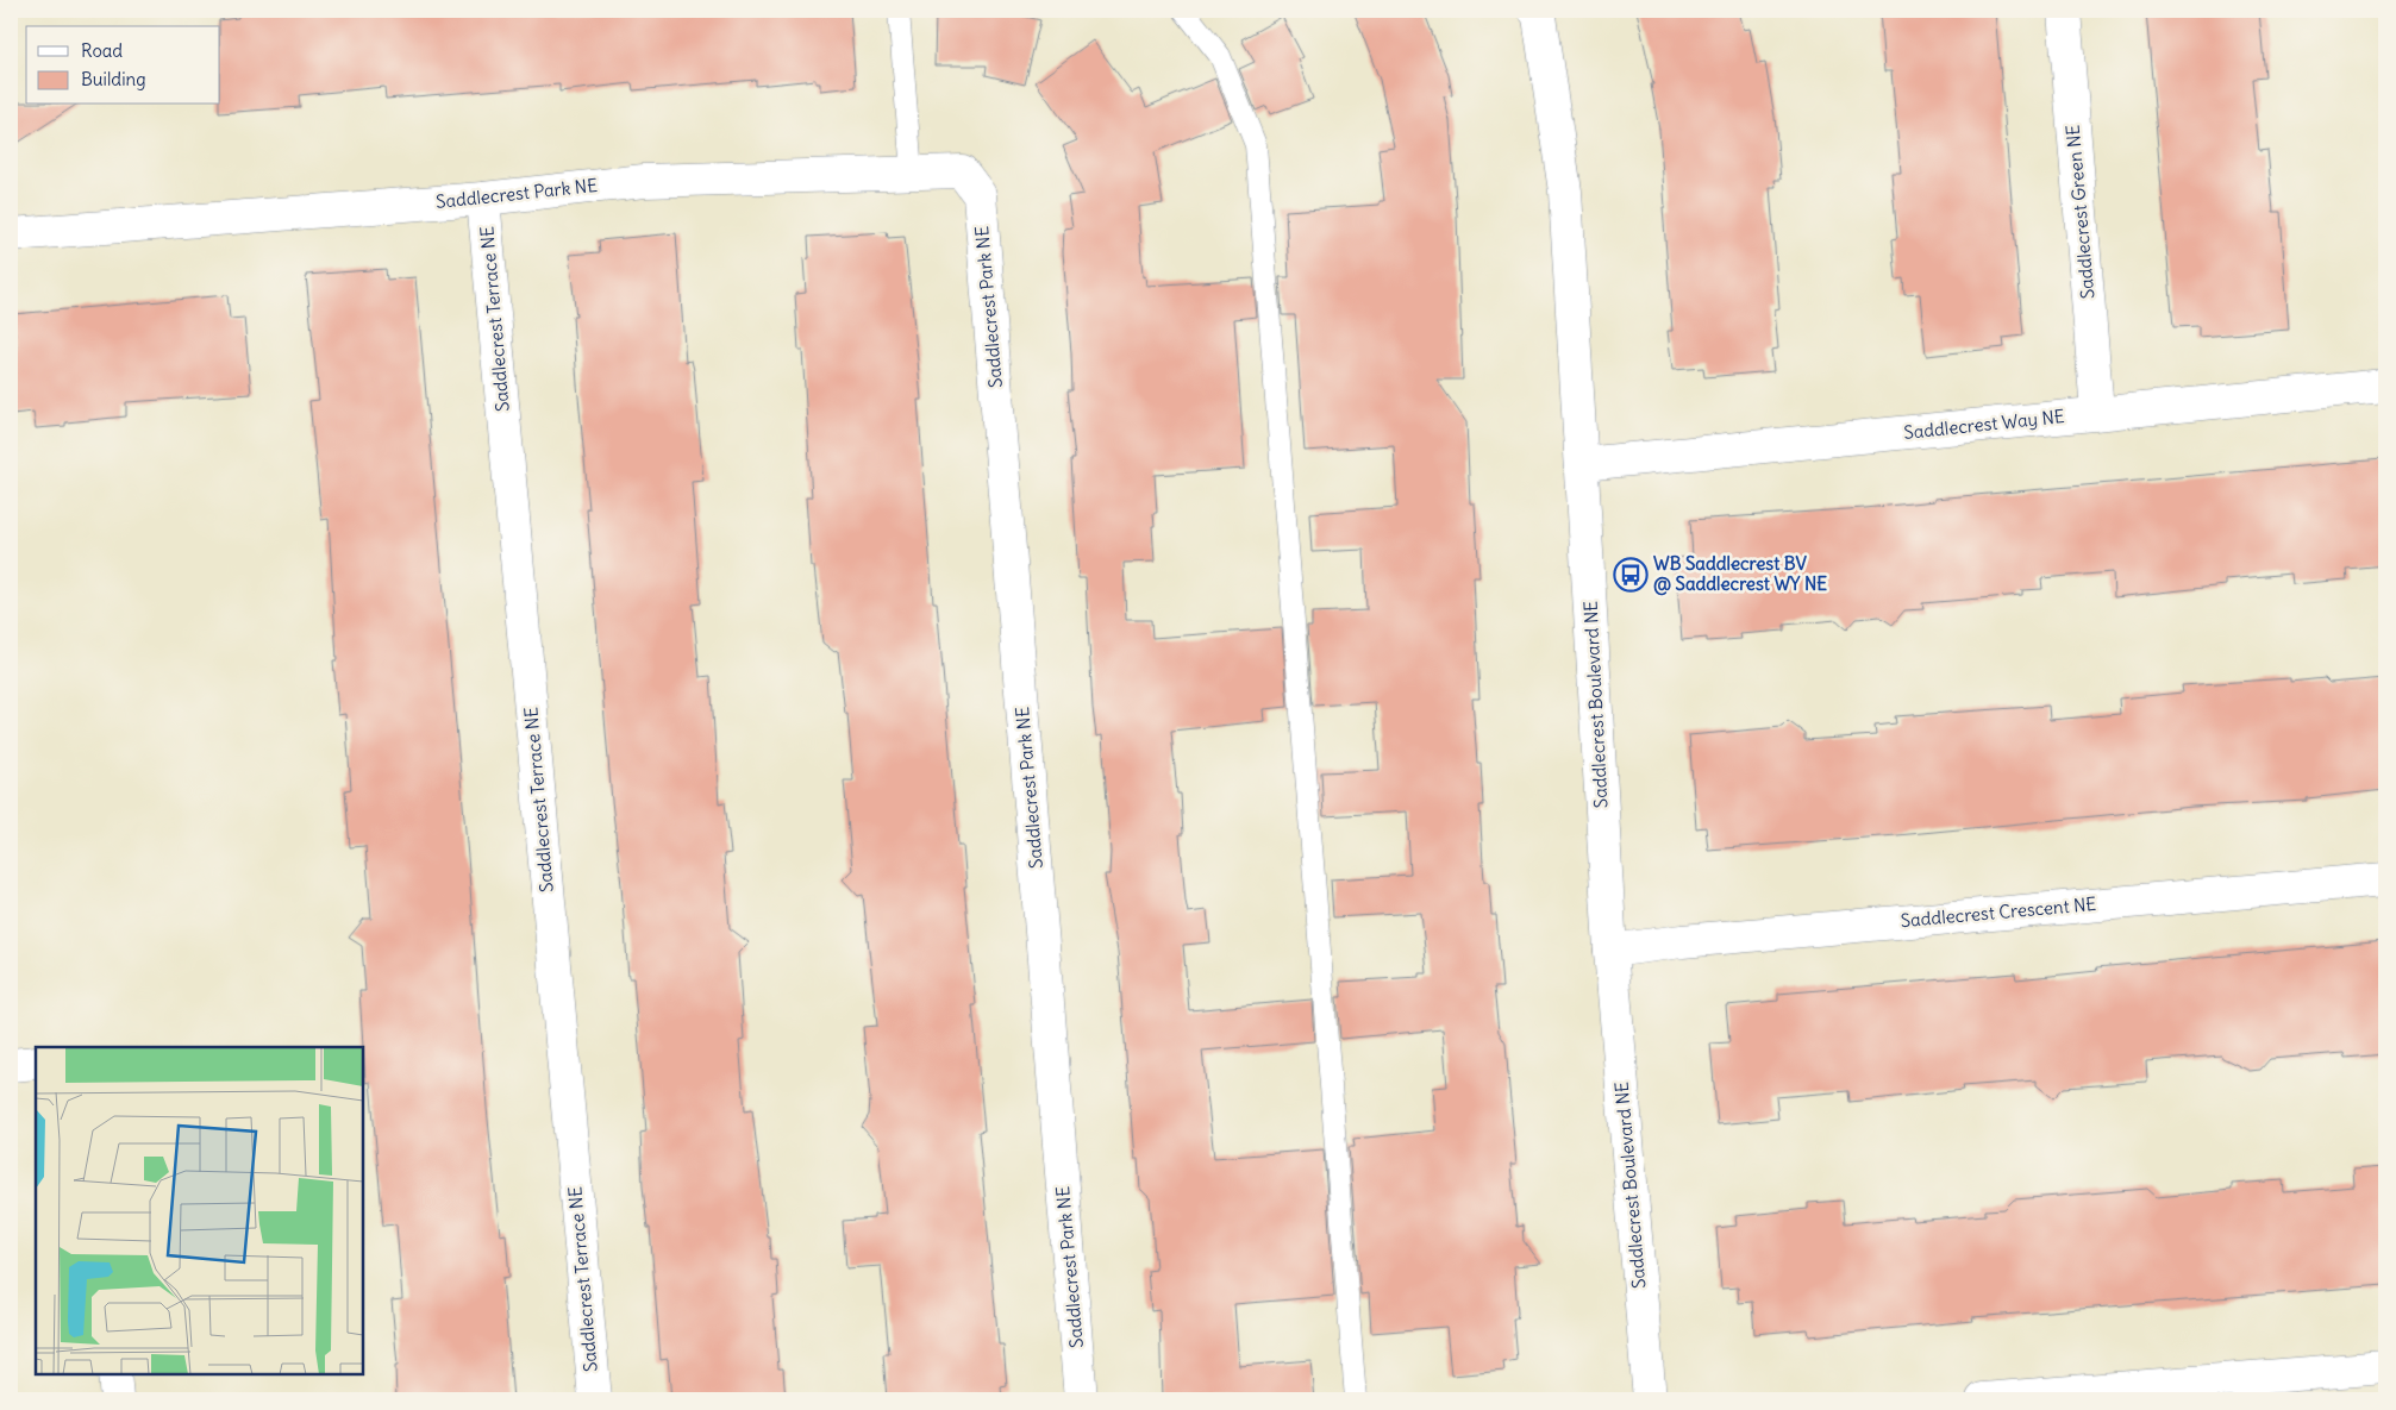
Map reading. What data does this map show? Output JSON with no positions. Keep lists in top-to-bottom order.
{
  "streets": {
    "street": [
      "Saddlecrest Park NE",
      "Saddlecrest Green NE",
      "Saddlecrest Terrace NE",
      "Saddlecrest Way NE",
      "Saddlecrest Boulevard NE",
      "Saddlecrest Crescent NE"
    ]
  },
  "crossings": [
    ["Saddlecrest Park NE", "Saddlecrest Terrace NE"],
    ["Saddlecrest Green NE", "Saddlecrest Way NE"],
    ["Saddlecrest Way NE", "Saddlecrest Boulevard NE"],
    ["Saddlecrest Boulevard NE", "Saddlecrest Crescent NE"]
  ],
  "places": {
    "bus stop": ["WB Saddlecrest BV @ Saddlecrest WY NE"]
  },
  "legend": ["Road", "Building"]
}
